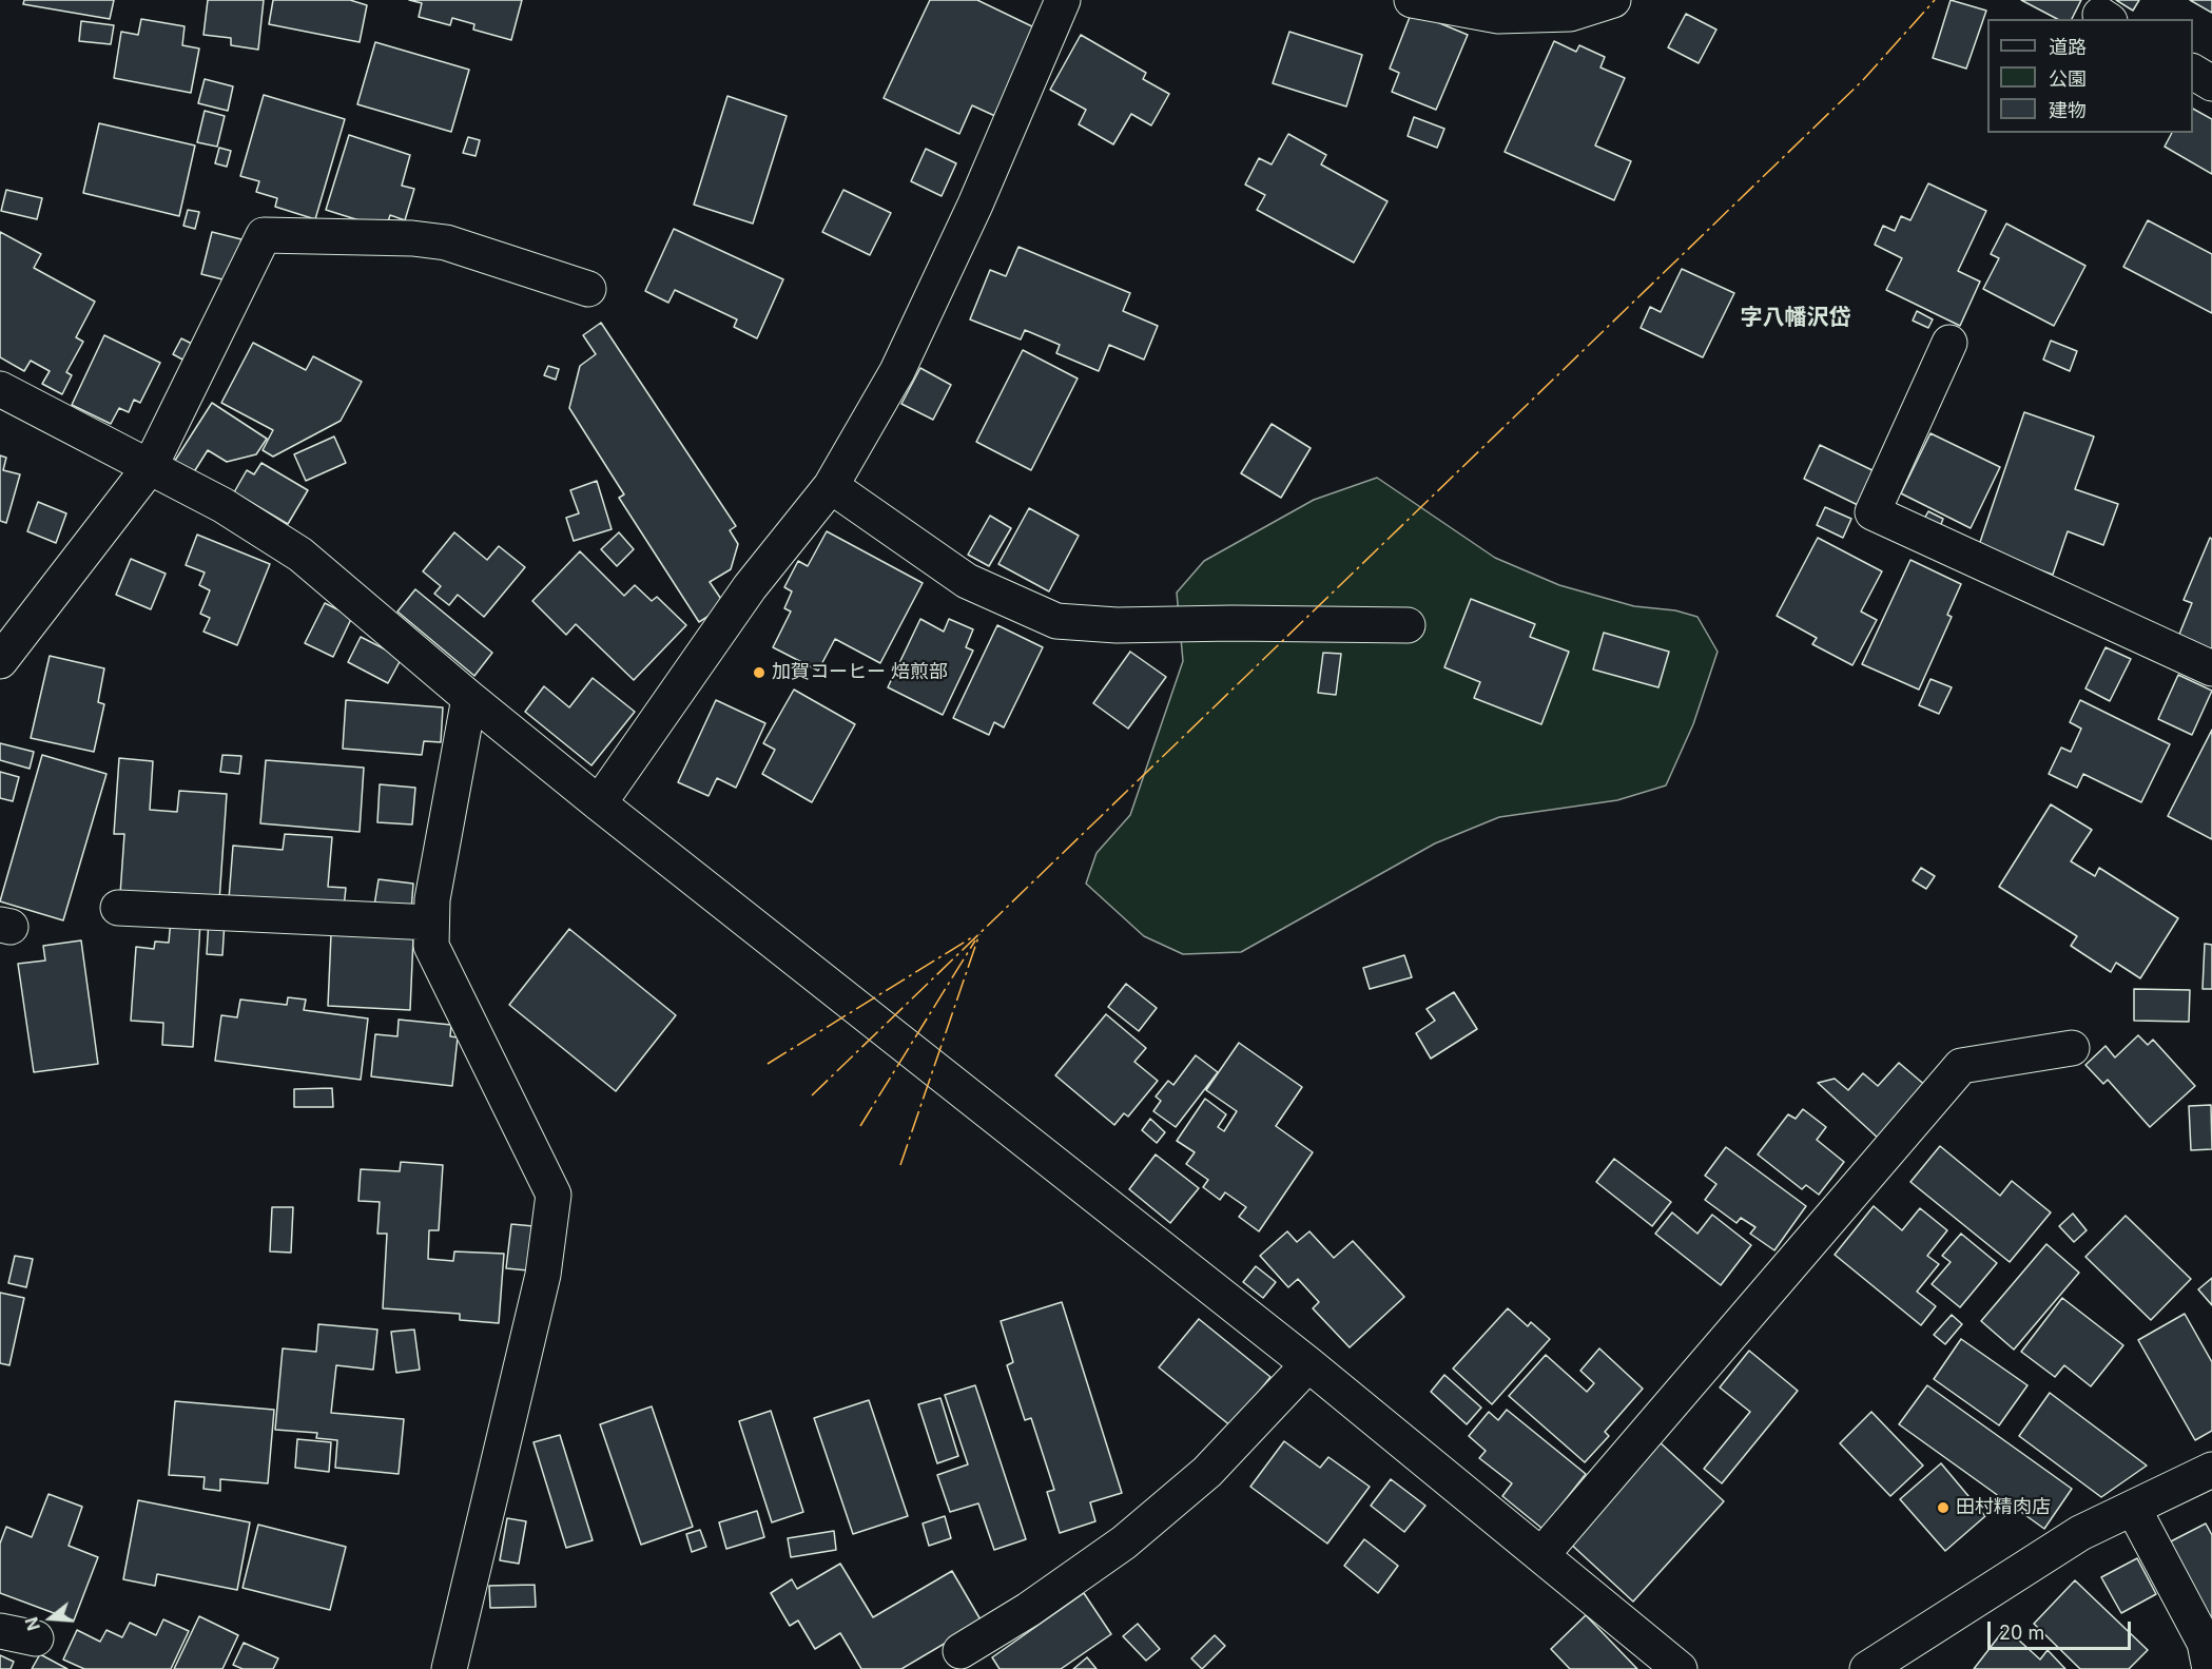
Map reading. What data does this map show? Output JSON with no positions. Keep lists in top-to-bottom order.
{
  "districts": ["字八幡沢岱"],
  "places": ["加賀コーヒー 焙煎部", "田村精肉店"],
  "legend": ["道路", "公園", "建物"],
  "scale_bar": "20 m",
  "north": "left"
}
